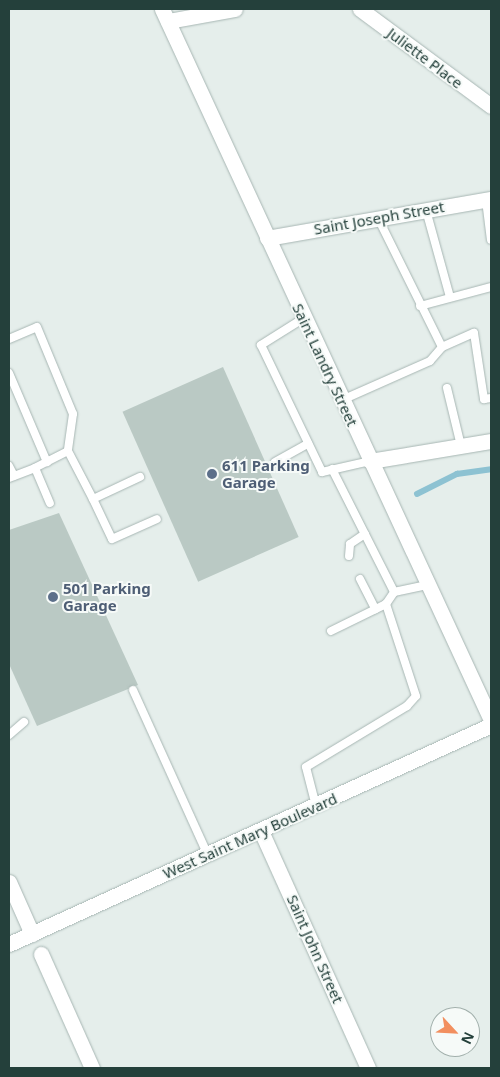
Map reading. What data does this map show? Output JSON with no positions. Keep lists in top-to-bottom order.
{
  "streets": {
    "street": [
      "Juliette Place",
      "Saint Joseph Street",
      "Saint Landry Street",
      "West Saint Mary Boulevard",
      "Saint John Street"
    ]
  },
  "crossings": [
    ["Saint Joseph Street", "Saint Landry Street"],
    ["West Saint Mary Boulevard", "Saint John Street"]
  ],
  "places": ["611 Parking Garage", "501 Parking Garage"],
  "north": "bottom right"
}
